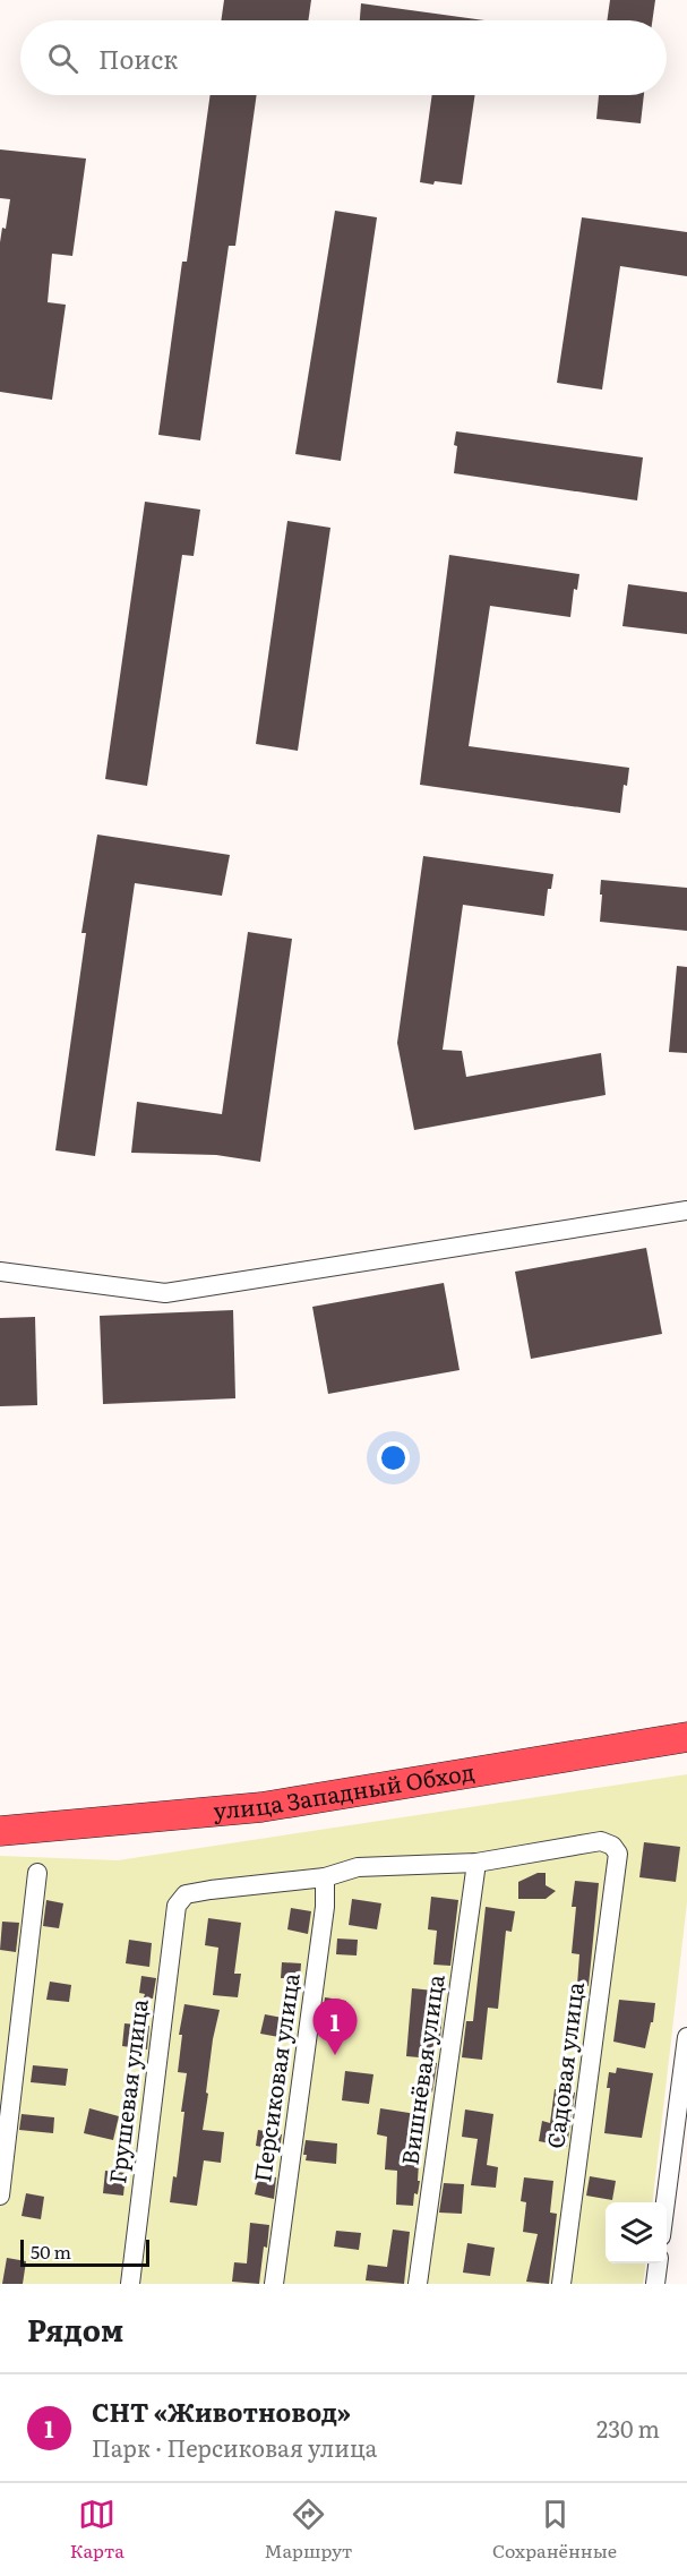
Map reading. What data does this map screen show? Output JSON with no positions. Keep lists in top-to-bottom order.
{
  "streets": {
    "highway": ["улица Западный Обход"],
    "street": [
      "Садовая улица",
      "Вишнёвая улица",
      "Персиковая улица",
      "Грушевая улица"
    ]
  },
  "crossings": [
    ["Садовая улица", "Вишнёвая улица"],
    ["Персиковая улица", "Грушевая улица"]
  ],
  "scale_bar": "50 m",
  "page": {
    "search": "Поиск",
    "pins": "1",
    "scale": "50 m",
    "heading": "Рядом",
    "list": [
      {
        "mark": "1",
        "name": "СНТ «Животновод»",
        "note": "Парк · Персиковая улица",
        "value": "230 m"
      }
    ],
    "nav": ["Карта", "Маршрут", "Сохранённые"]
  }
}
